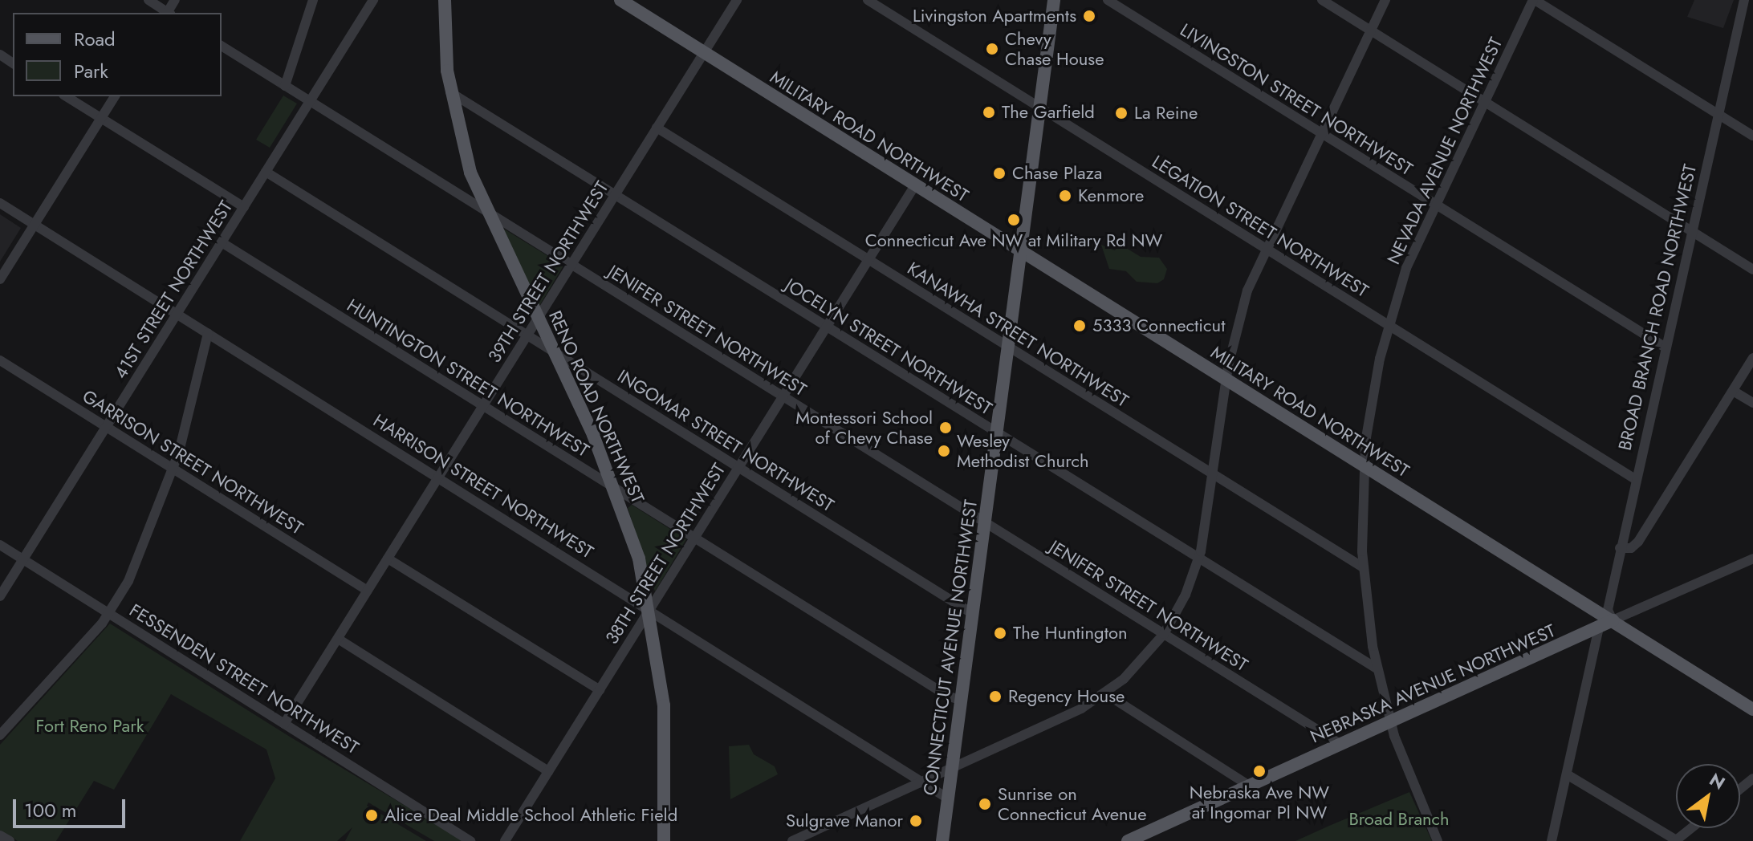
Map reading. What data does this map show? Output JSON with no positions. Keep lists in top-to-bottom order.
{
  "streets": {
    "main road": [
      "MILITARY ROAD NORTHWEST",
      "RENO ROAD NORTHWEST",
      "CONNECTICUT AVENUE NORTHWEST",
      "NEBRASKA AVENUE NORTHWEST"
    ],
    "street": [
      "LIVINGSTON STREET NORTHWEST",
      "NEVADA AVENUE NORTHWEST",
      "LEGATION STREET NORTHWEST",
      "39TH STREET NORTHWEST",
      "41ST STREET NORTHWEST",
      "BROAD BRANCH ROAD NORTHWEST",
      "JENIFER STREET NORTHWEST",
      "KANAWHA STREET NORTHWEST",
      "JOCELYN STREET NORTHWEST",
      "HUNTINGTON STREET NORTHWEST",
      "INGOMAR STREET NORTHWEST",
      "GARRISON STREET NORTHWEST",
      "HARRISON STREET NORTHWEST",
      "38TH STREET NORTHWEST",
      "FESSENDEN STREET NORTHWEST"
    ]
  },
  "crossings": [
    ["LIVINGSTON STREET NORTHWEST", "NEVADA AVENUE NORTHWEST"],
    ["LIVINGSTON STREET NORTHWEST", "BROAD BRANCH ROAD NORTHWEST"],
    ["MILITARY ROAD NORTHWEST", "NEVADA AVENUE NORTHWEST"],
    ["MILITARY ROAD NORTHWEST", "39TH STREET NORTHWEST"],
    ["MILITARY ROAD NORTHWEST", "BROAD BRANCH ROAD NORTHWEST"],
    ["MILITARY ROAD NORTHWEST", "38TH STREET NORTHWEST"],
    ["MILITARY ROAD NORTHWEST", "CONNECTICUT AVENUE NORTHWEST"],
    ["MILITARY ROAD NORTHWEST", "NEBRASKA AVENUE NORTHWEST"],
    ["NEVADA AVENUE NORTHWEST", "LEGATION STREET NORTHWEST"],
    ["NEVADA AVENUE NORTHWEST", "KANAWHA STREET NORTHWEST"],
    ["NEVADA AVENUE NORTHWEST", "JOCELYN STREET NORTHWEST"],
    ["NEVADA AVENUE NORTHWEST", "NEBRASKA AVENUE NORTHWEST"],
    ["LEGATION STREET NORTHWEST", "BROAD BRANCH ROAD NORTHWEST"],
    ["LEGATION STREET NORTHWEST", "CONNECTICUT AVENUE NORTHWEST"],
    ["39TH STREET NORTHWEST", "JENIFER STREET NORTHWEST"],
    ["39TH STREET NORTHWEST", "KANAWHA STREET NORTHWEST"],
    ["39TH STREET NORTHWEST", "JOCELYN STREET NORTHWEST"],
    ["39TH STREET NORTHWEST", "HUNTINGTON STREET NORTHWEST"],
    ["39TH STREET NORTHWEST", "RENO ROAD NORTHWEST"],
    ["39TH STREET NORTHWEST", "INGOMAR STREET NORTHWEST"],
    ["39TH STREET NORTHWEST", "GARRISON STREET NORTHWEST"],
    ["39TH STREET NORTHWEST", "HARRISON STREET NORTHWEST"],
    ["39TH STREET NORTHWEST", "FESSENDEN STREET NORTHWEST"],
    ["41ST STREET NORTHWEST", "JENIFER STREET NORTHWEST"],
    ["41ST STREET NORTHWEST", "HUNTINGTON STREET NORTHWEST"],
    ["41ST STREET NORTHWEST", "INGOMAR STREET NORTHWEST"],
    ["41ST STREET NORTHWEST", "GARRISON STREET NORTHWEST"],
    ["41ST STREET NORTHWEST", "HARRISON STREET NORTHWEST"],
    ["41ST STREET NORTHWEST", "FESSENDEN STREET NORTHWEST"],
    ["BROAD BRANCH ROAD NORTHWEST", "NEBRASKA AVENUE NORTHWEST"],
    ["JENIFER STREET NORTHWEST", "RENO ROAD NORTHWEST"],
    ["JENIFER STREET NORTHWEST", "38TH STREET NORTHWEST"],
    ["JENIFER STREET NORTHWEST", "CONNECTICUT AVENUE NORTHWEST"],
    ["JENIFER STREET NORTHWEST", "NEBRASKA AVENUE NORTHWEST"],
    ["KANAWHA STREET NORTHWEST", "38TH STREET NORTHWEST"],
    ["KANAWHA STREET NORTHWEST", "CONNECTICUT AVENUE NORTHWEST"],
    ["JOCELYN STREET NORTHWEST", "RENO ROAD NORTHWEST"],
    ["JOCELYN STREET NORTHWEST", "38TH STREET NORTHWEST"],
    ["JOCELYN STREET NORTHWEST", "CONNECTICUT AVENUE NORTHWEST"],
    ["HUNTINGTON STREET NORTHWEST", "RENO ROAD NORTHWEST"],
    ["HUNTINGTON STREET NORTHWEST", "38TH STREET NORTHWEST"],
    ["HUNTINGTON STREET NORTHWEST", "CONNECTICUT AVENUE NORTHWEST"],
    ["RENO ROAD NORTHWEST", "INGOMAR STREET NORTHWEST"],
    ["RENO ROAD NORTHWEST", "HARRISON STREET NORTHWEST"],
    ["RENO ROAD NORTHWEST", "38TH STREET NORTHWEST"],
    ["INGOMAR STREET NORTHWEST", "38TH STREET NORTHWEST"],
    ["INGOMAR STREET NORTHWEST", "CONNECTICUT AVENUE NORTHWEST"],
    ["HARRISON STREET NORTHWEST", "38TH STREET NORTHWEST"],
    ["HARRISON STREET NORTHWEST", "CONNECTICUT AVENUE NORTHWEST"]
  ],
  "parks": ["Fort Reno Park", "Broad Branch"],
  "places": [
    "Livingston Apartments",
    "Chevy Chase House",
    "The Garfield",
    "La Reine",
    "Chase Plaza",
    "Kenmore",
    "Connecticut Ave NW at Military Rd NW",
    "5333 Connecticut",
    "Montessori School of Chevy Chase",
    "Wesley Methodist Church",
    "The Huntington",
    "Regency House",
    "Nebraska Ave NW at Ingomar Pl NW",
    "Sunrise on Connecticut Avenue",
    "Alice Deal Middle School Athletic Field",
    "Sulgrave Manor"
  ],
  "legend": ["Road", "Park"],
  "scale_bar": "100 m",
  "north": "top right"
}
